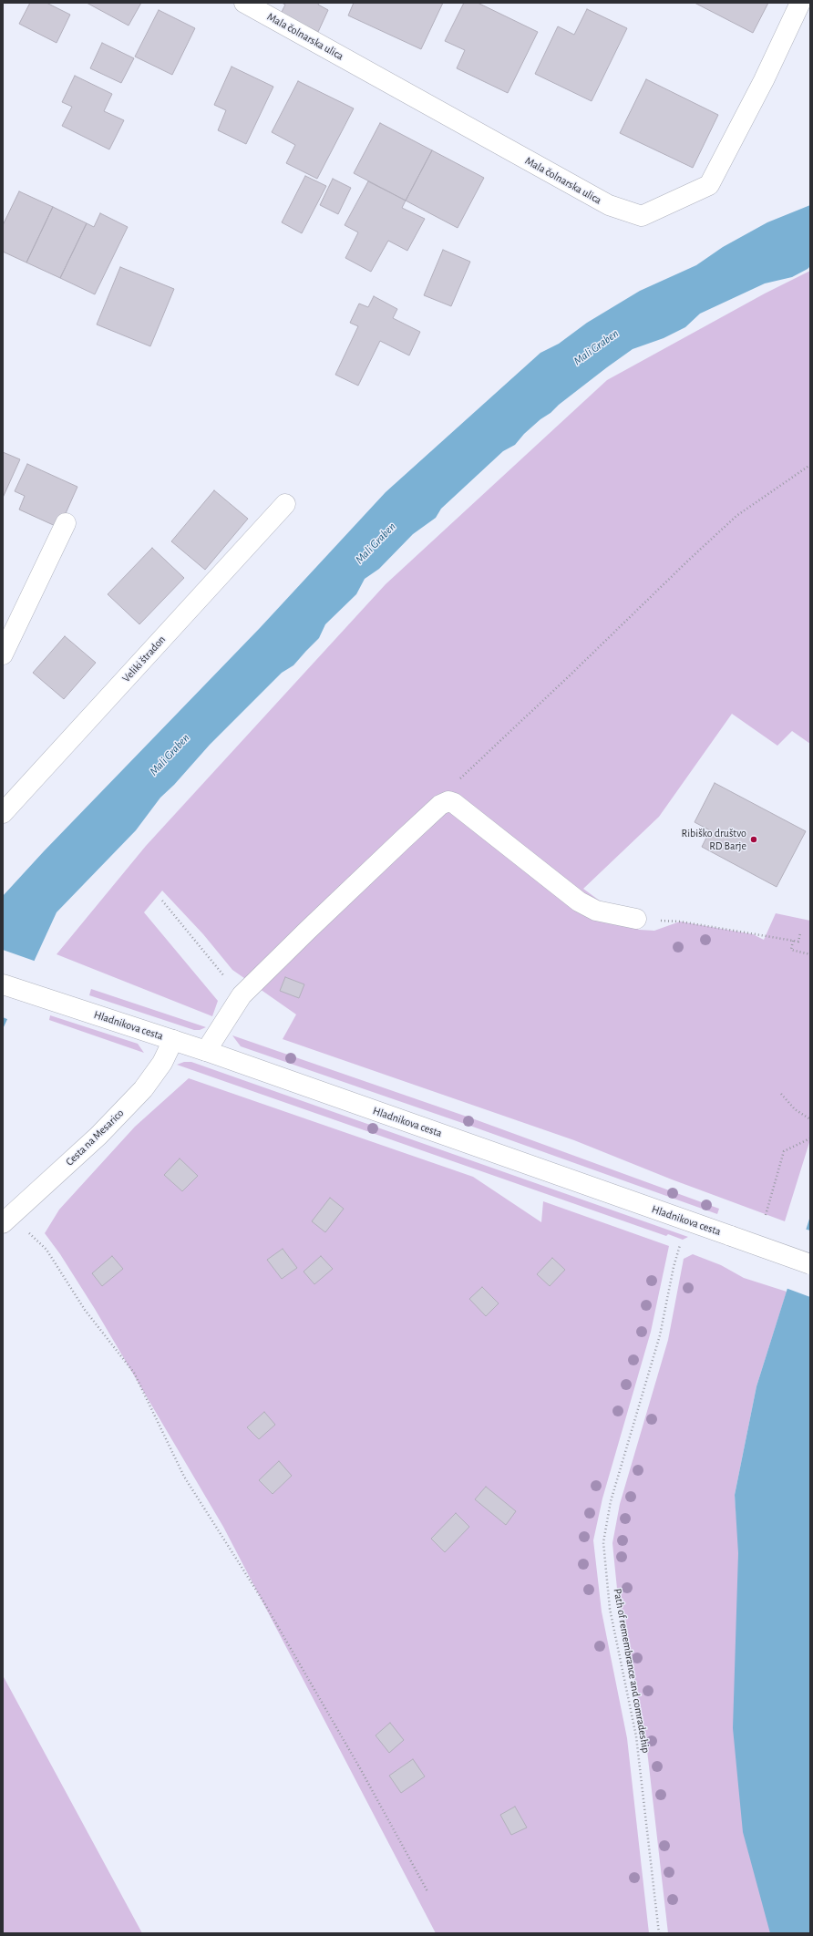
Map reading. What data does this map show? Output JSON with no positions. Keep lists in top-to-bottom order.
{
  "streets": {
    "street": [
      "Mala čolnarska ulica",
      "Veliki štradon",
      "Hladnikova cesta",
      "Cesta na Mesarico"
    ],
    "path": ["Path of remembrance and comradeship"]
  },
  "crossings": [
    ["Hladnikova cesta", "Cesta na Mesarico"]
  ],
  "water": ["Mali Graben"],
  "places": ["Ribiško društvo RD Barje"]
}
